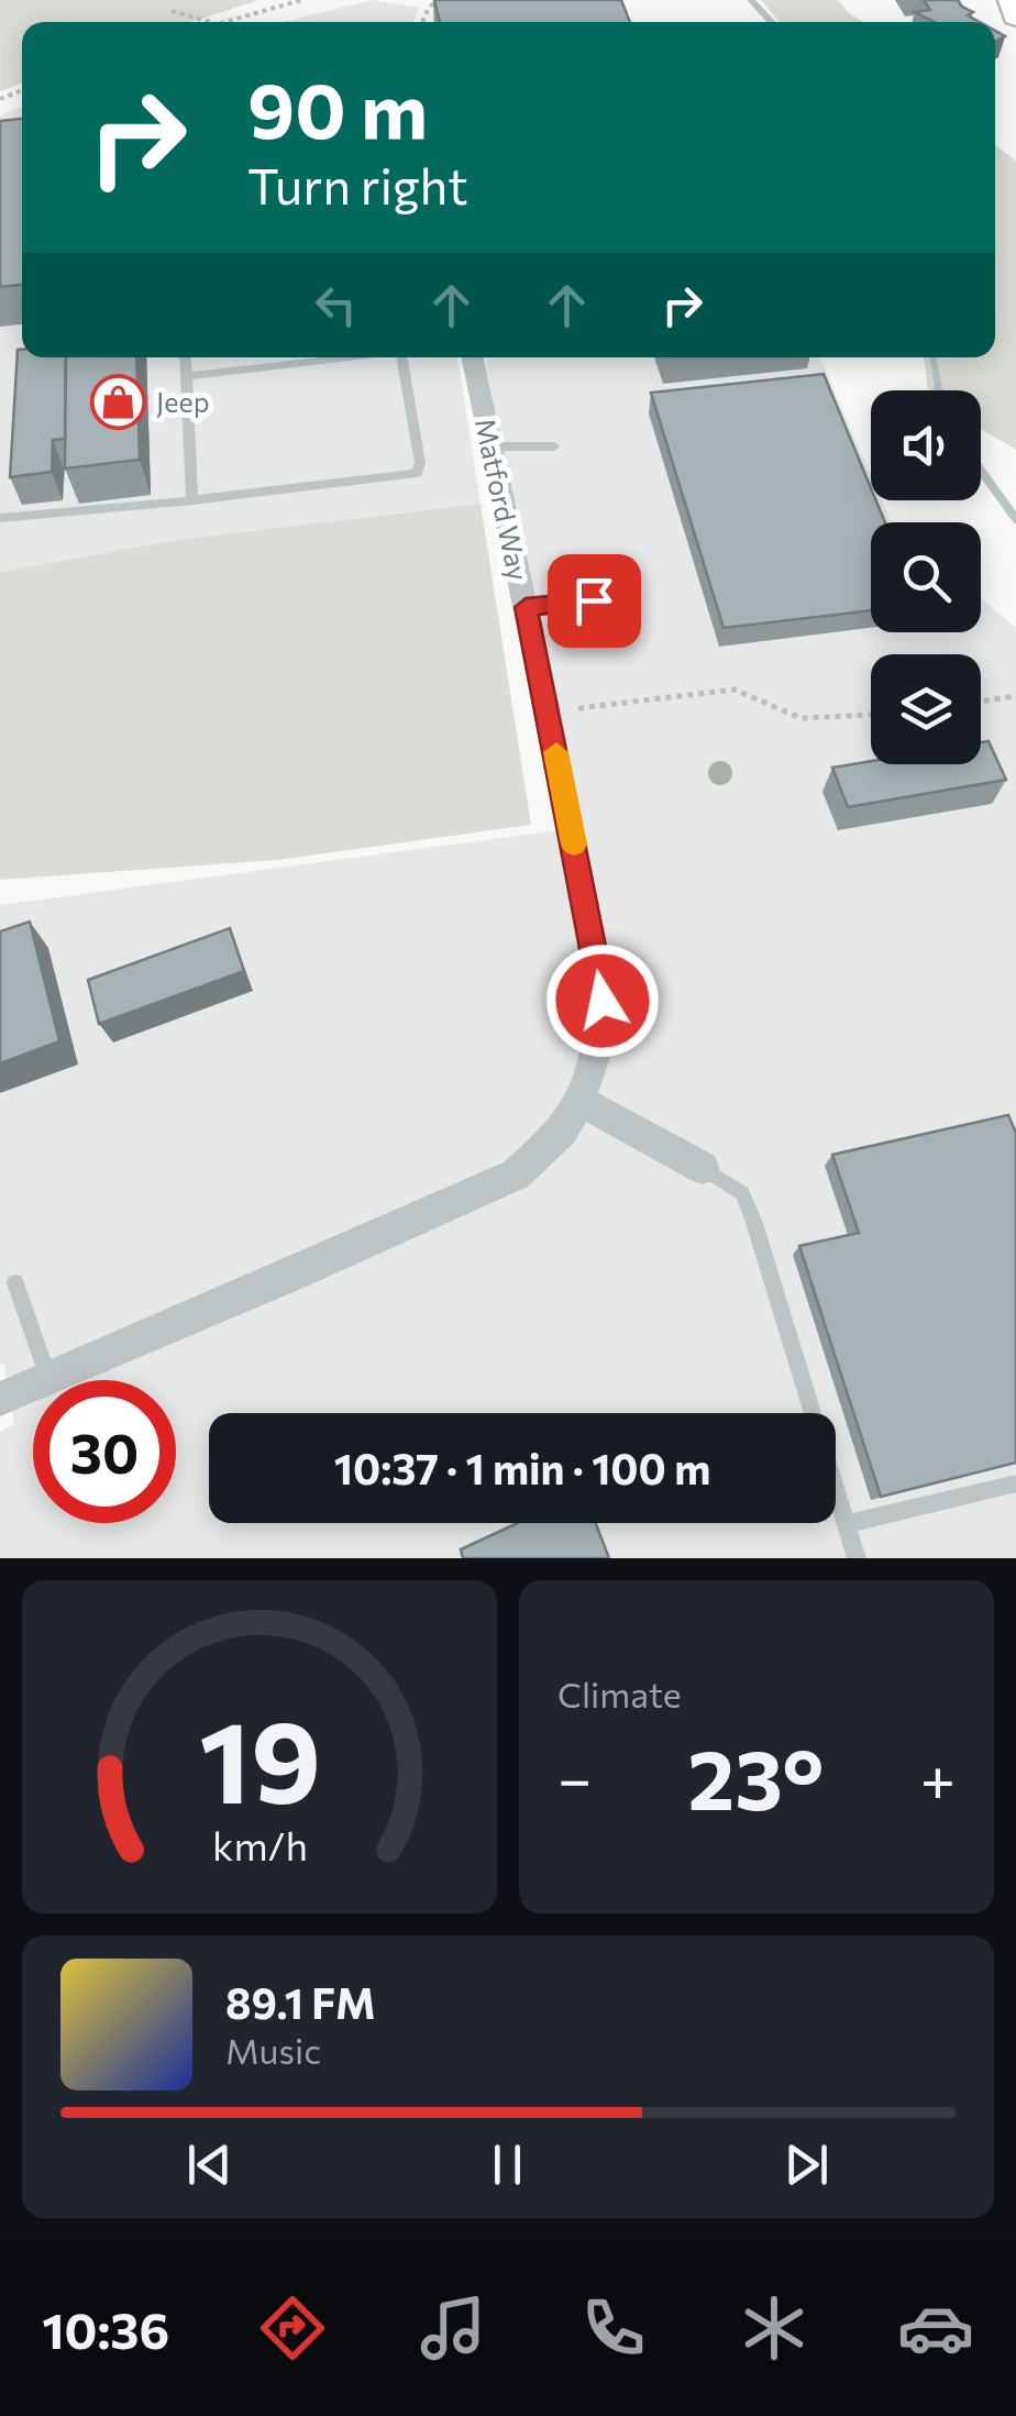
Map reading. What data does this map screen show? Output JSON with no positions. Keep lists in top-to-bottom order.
{
  "streets": {
    "street": ["Matford Way"]
  },
  "places": {
    "shop": ["Jeep"]
  },
  "page": {
    "turn": ["90 m", "Turn right"],
    "limit": "30",
    "trip": "10:37 · 1 min · 100 m",
    "tile": "Climate",
    "heat": ["−", "23°", "+"],
    "song": ["89.1 FM", "Music"],
    "tabs": "10:36",
    "gauge": ["19", "km/h"]
  }
}
